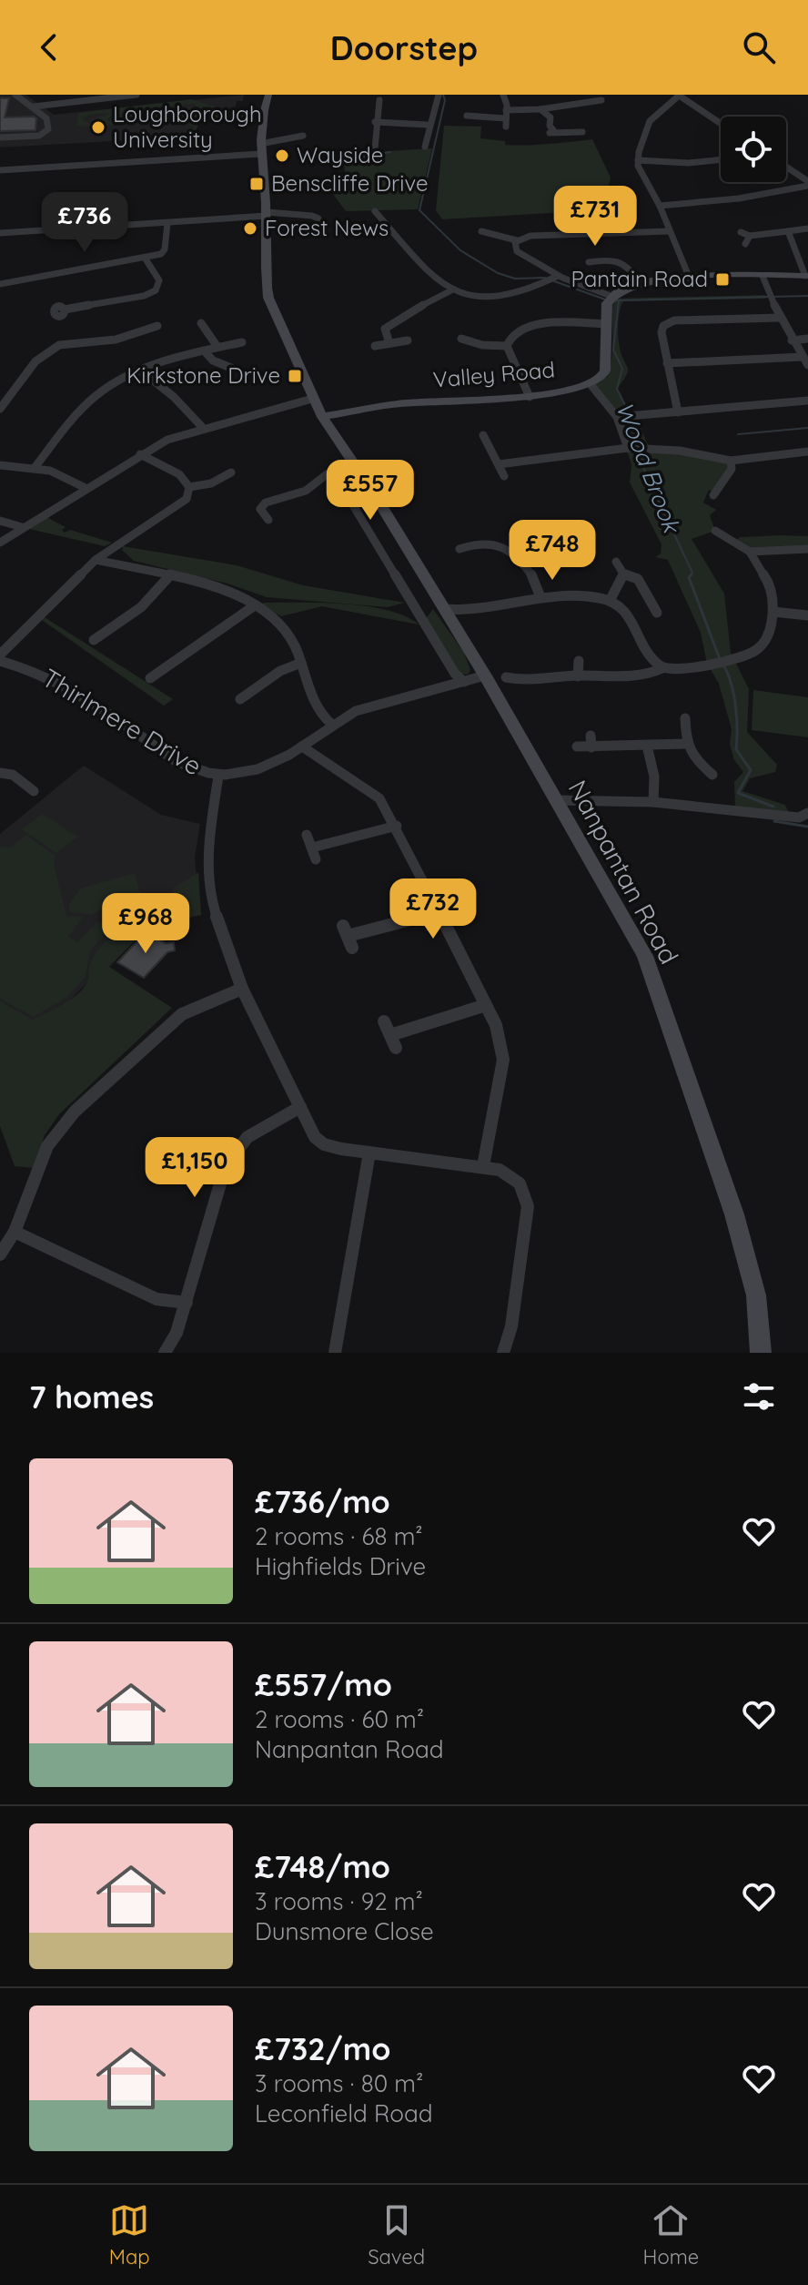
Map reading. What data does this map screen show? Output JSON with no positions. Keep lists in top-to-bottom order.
{
  "streets": {
    "street": ["Valley Road", "Thirlmere Drive", "Nanpantan Road"]
  },
  "crossings": [
    ["Valley Road", "Nanpantan Road"],
    ["Thirlmere Drive", "Nanpantan Road"]
  ],
  "water": ["Wood Brook"],
  "places": {
    "other": ["Loughborough University", "Wayside", "Forest News"],
    "transit": ["Benscliffe Drive", "Pantain Road", "Kirkstone Drive"]
  },
  "page": {
    "header": "Doorstep",
    "price": [
      "£731",
      "£736",
      "£557",
      "£748",
      "£732",
      "£968",
      "£1,150"
    ],
    "heading": "7 homes",
    "list": [
      {
        "name": "£736/mo",
        "note": "2 rooms · 68 m² · Highfields Drive"
      },
      {
        "name": "£557/mo",
        "note": "2 rooms · 60 m² · Nanpantan Road"
      },
      {
        "name": "£748/mo",
        "note": "3 rooms · 92 m² · Dunsmore Close"
      },
      {
        "name": "£732/mo",
        "note": "3 rooms · 80 m² · Leconfield Road"
      }
    ],
    "tabs": ["Map", "Saved", "Home"]
  }
}
